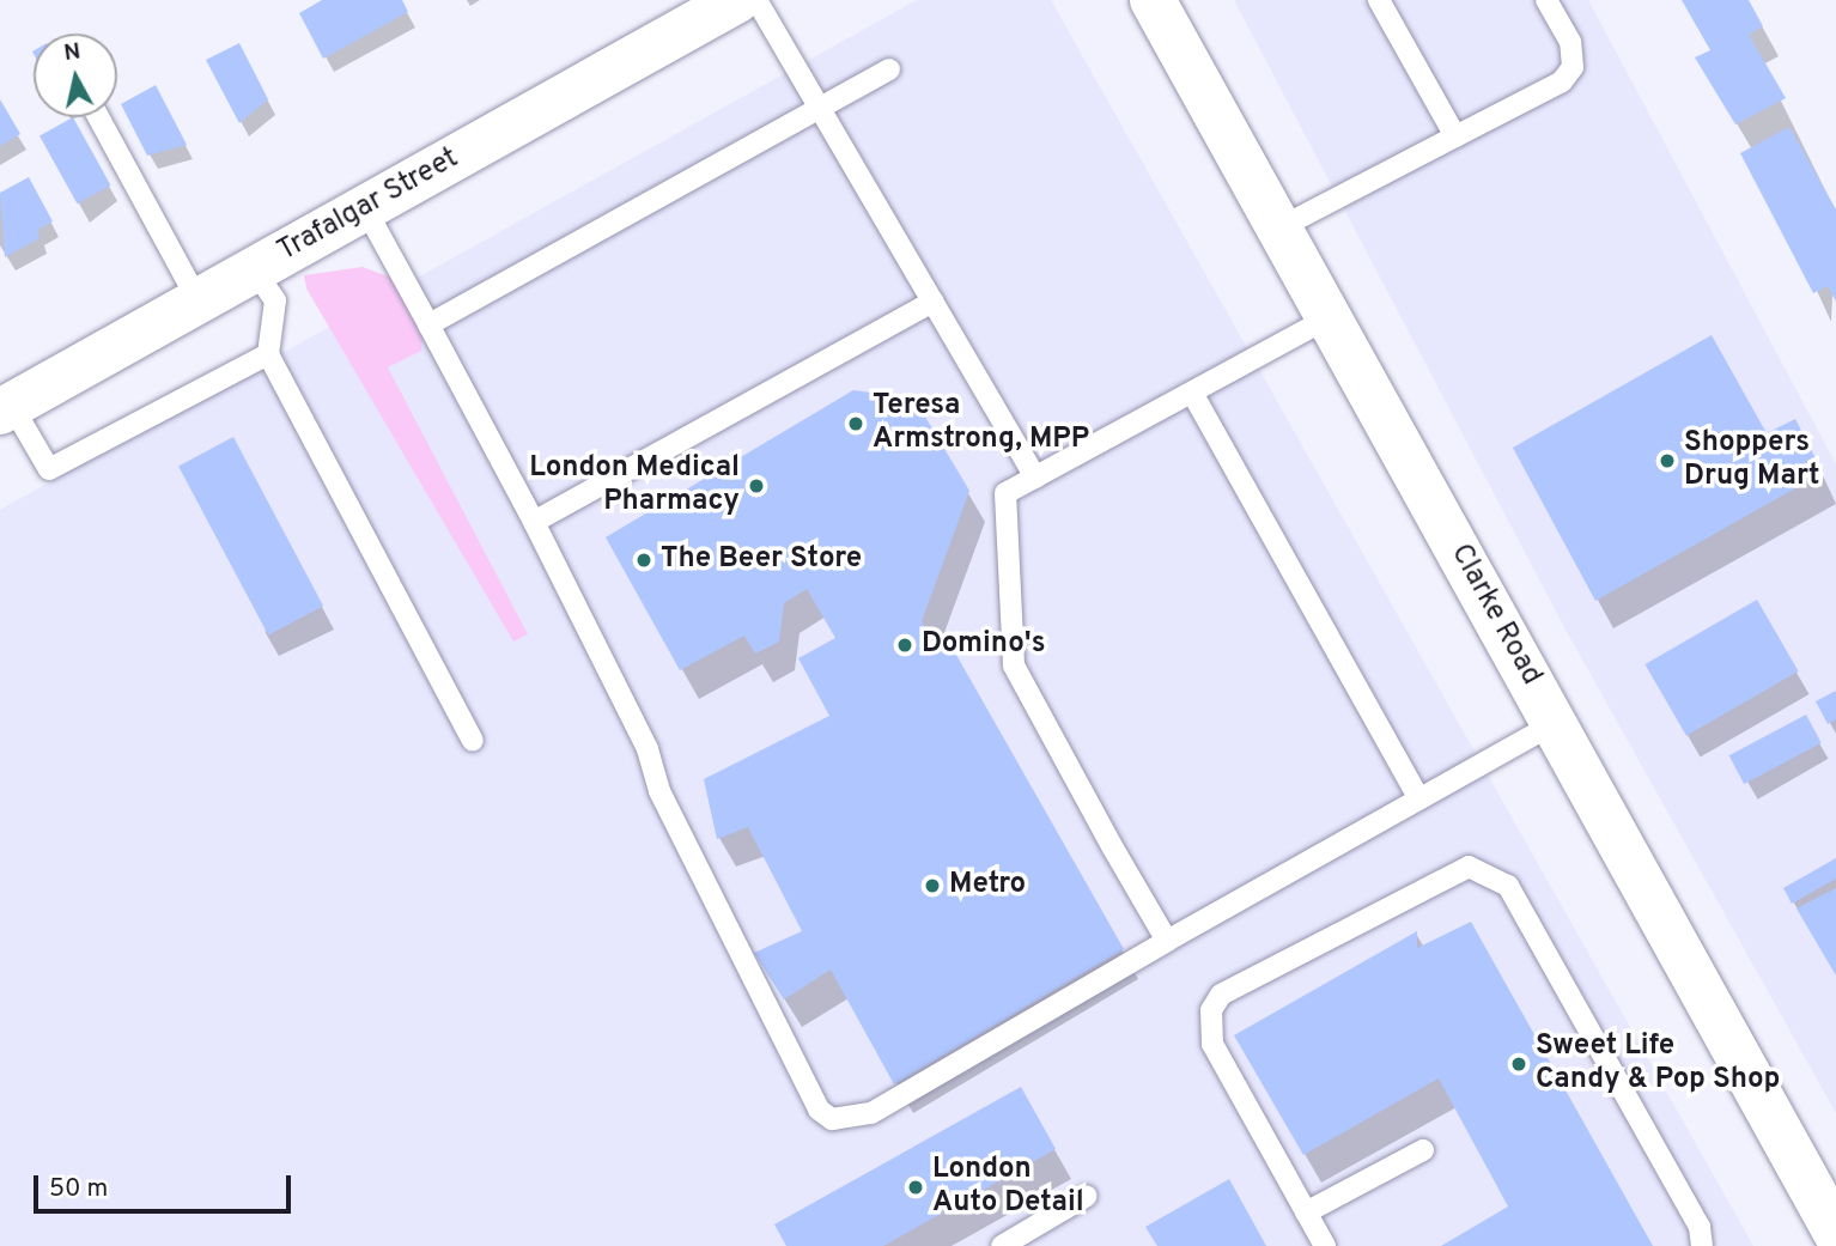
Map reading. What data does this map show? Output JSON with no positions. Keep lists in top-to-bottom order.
{
  "streets": {
    "main road": ["Trafalgar Street", "Clarke Road"]
  },
  "places": [
    "Teresa Armstrong, MPP",
    "Shoppers Drug Mart",
    "London Medical Pharmacy",
    "The Beer Store",
    "Domino's",
    "Metro",
    "Sweet Life Candy & Pop Shop",
    "London Auto Detail"
  ],
  "scale_bar": "50 m",
  "north": "top"
}
